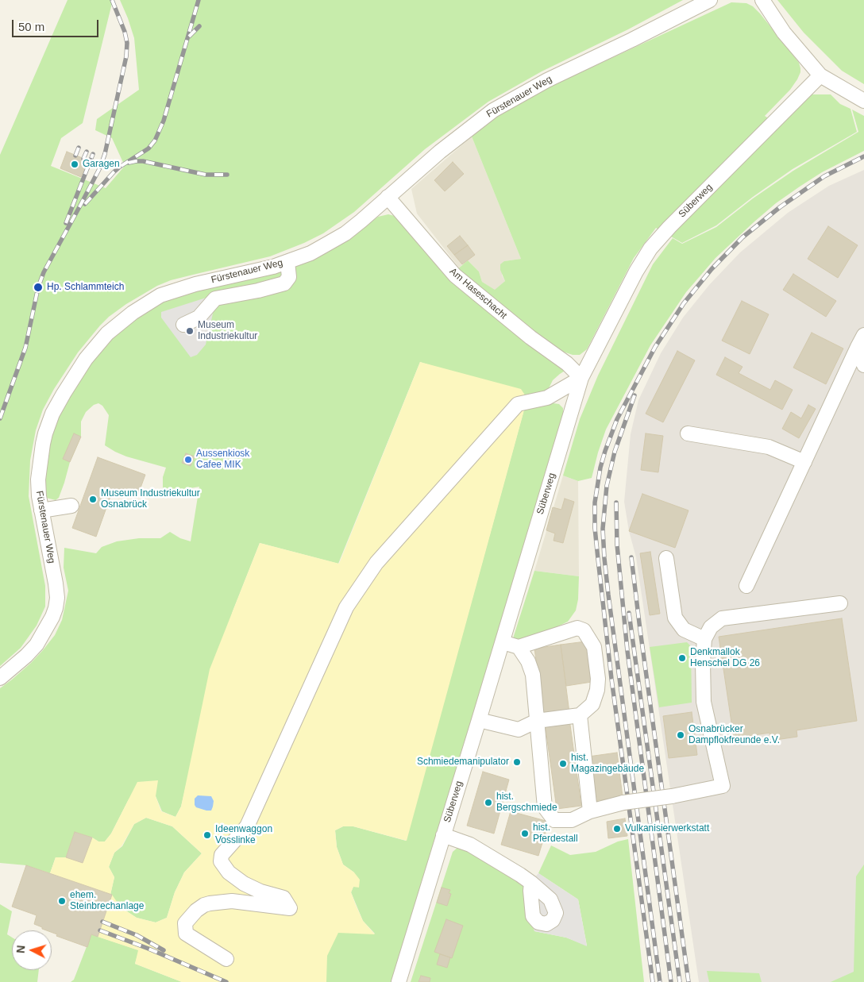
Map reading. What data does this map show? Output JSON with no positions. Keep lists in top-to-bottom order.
{
  "streets": {
    "street": ["Fürstenauer Weg", "Süberweg", "Am Haseschacht"]
  },
  "crossings": [
    ["Fürstenauer Weg", "Am Haseschacht"],
    ["Süberweg", "Am Haseschacht"]
  ],
  "places": [
    "Garagen",
    "Hp. Schlammteich",
    "Museum Industriekultur",
    "Aussenkiosk Cafee MIK",
    "Museum Industriekultur Osnabrück",
    "Denkmallok Henschel DG 26",
    "Osnabrücker Dampflokfreunde e.V.",
    "Schmiedemanipulator",
    "hist. Magazingebäude",
    "hist. Bergschmiede",
    "Vulkanisierwerkstatt",
    "hist. Pferdestall",
    "Ideenwaggon Vosslinke",
    "ehem. Steinbrechanlage"
  ],
  "scale_bar": "50 m",
  "north": "left"
}
